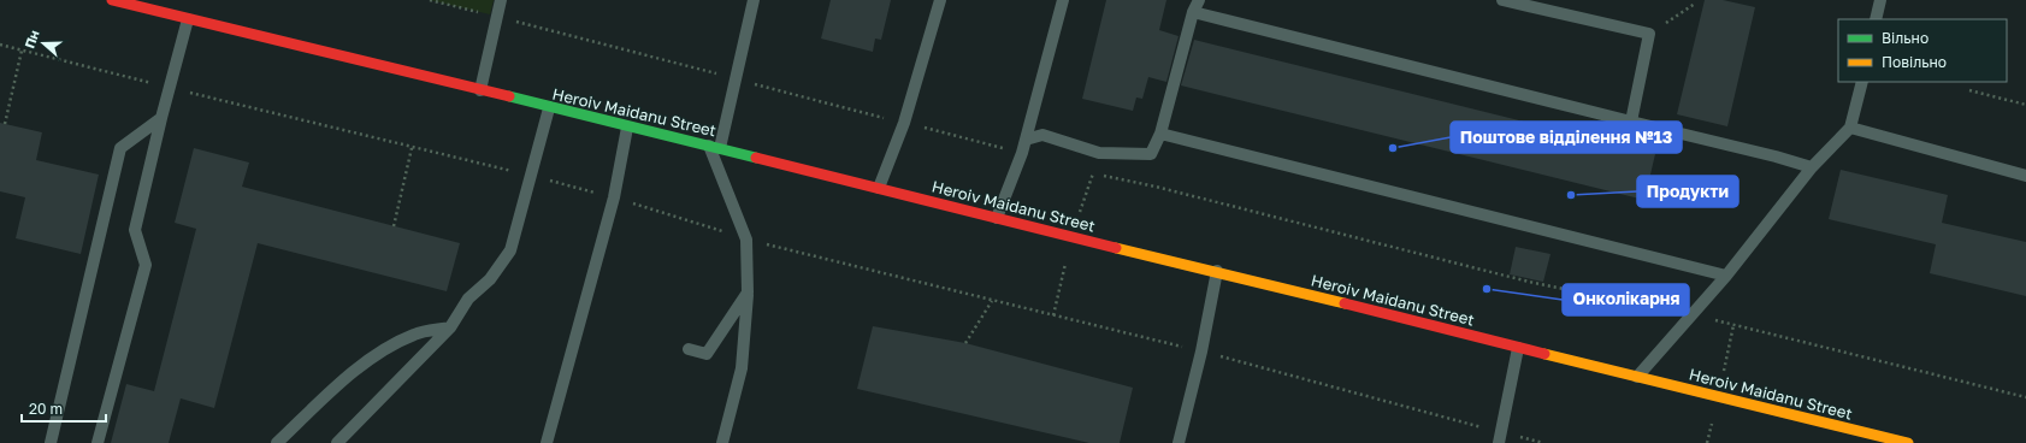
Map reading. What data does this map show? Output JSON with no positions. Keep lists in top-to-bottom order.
{
  "streets": {
    "main road": ["Heroiv Maidanu Street"]
  },
  "places": ["Поштове відділення №13", "Продукти", "Онколікарня"],
  "legend": ["Вільно", "Повільно"],
  "scale_bar": "20 m",
  "north": "left"
}
